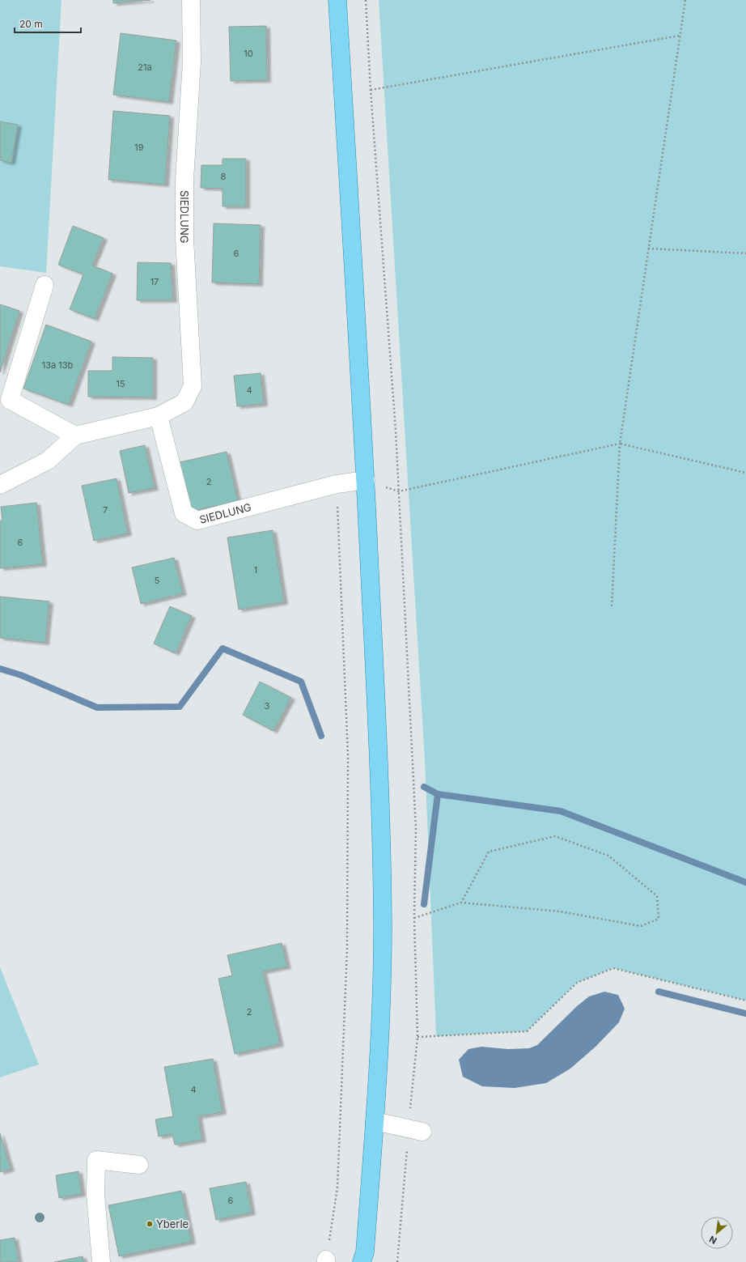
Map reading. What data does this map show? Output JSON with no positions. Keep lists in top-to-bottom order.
{
  "streets": {
    "street": ["SIEDLUNG"]
  },
  "places": ["Yberle"],
  "house_numbers": [
    "10",
    "21a",
    "19",
    "8",
    "6",
    "17",
    "13a 13b",
    "15",
    "4",
    "2",
    "7",
    "6",
    "1",
    "5",
    "3",
    "2",
    "4",
    "6"
  ],
  "scale_bar": "20 m",
  "north": "bottom left"
}
